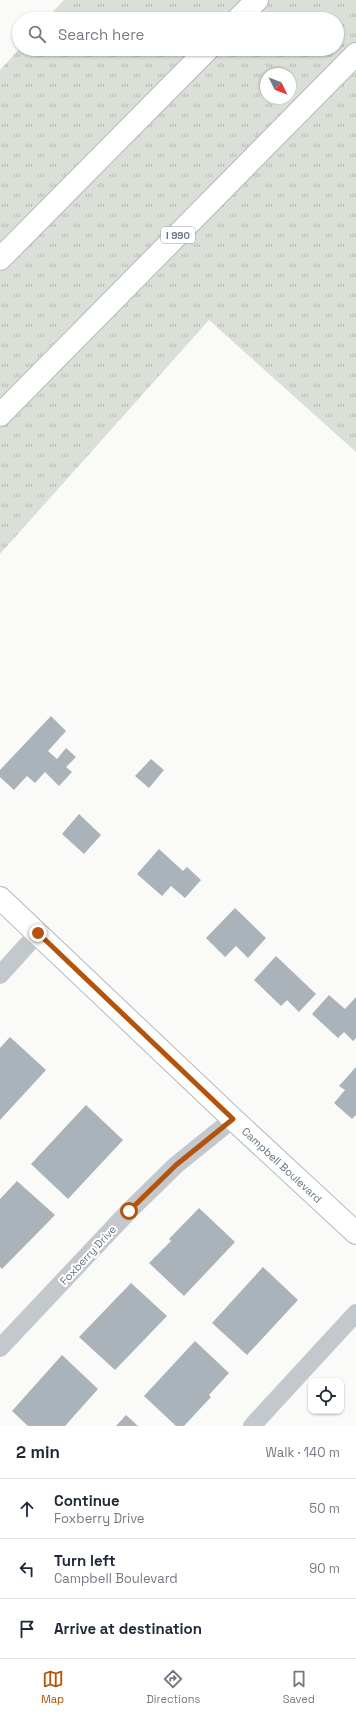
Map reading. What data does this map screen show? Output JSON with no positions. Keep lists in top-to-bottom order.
{
  "streets": {
    "main road": ["I 990", "Campbell Boulevard"],
    "street": ["Foxberry Drive"]
  },
  "crossings": [
    ["Campbell Boulevard", "Foxberry Drive"]
  ],
  "north": "bottom right",
  "page": {
    "search": "Search here",
    "heading": ["2 min", "Walk · 140 m"],
    "list": [
      ["Continue", "Foxberry Drive", "50 m"],
      ["Turn left", "Campbell Boulevard", "90 m"],
      "Arrive at destination"
    ],
    "nav": ["Map", "Directions", "Saved"]
  }
}
